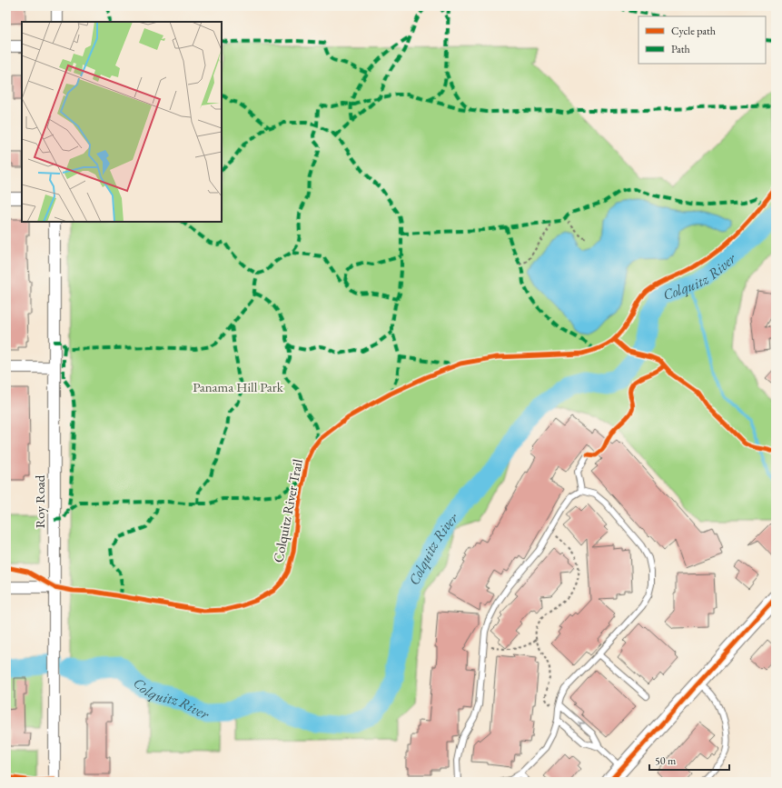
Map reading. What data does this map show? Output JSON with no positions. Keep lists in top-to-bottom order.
{
  "streets": {
    "street": ["Roy Road"],
    "cycle path": ["Colquitz River Trail"]
  },
  "water": ["Colquitz River"],
  "parks": ["Panama Hill Park"],
  "legend": ["Cycle path", "Path"],
  "scale_bar": "50 m"
}
